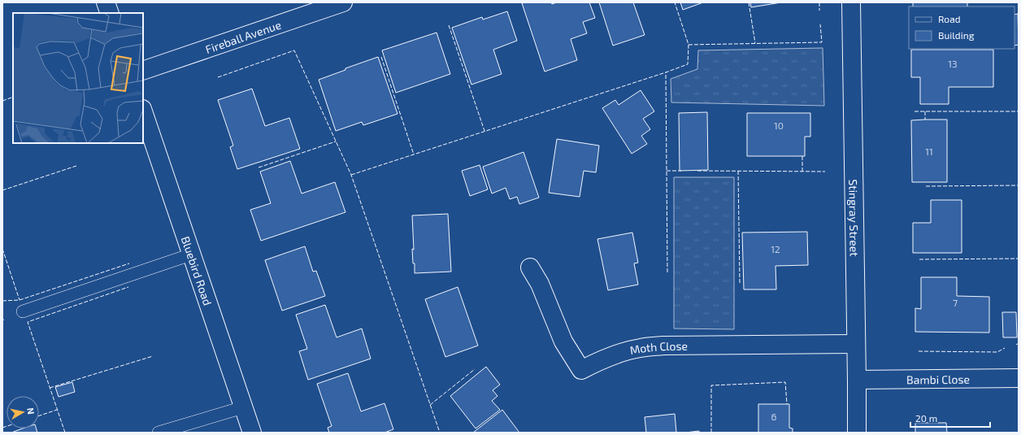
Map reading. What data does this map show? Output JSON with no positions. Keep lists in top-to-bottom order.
{
  "streets": {
    "street": [
      "Fireball Avenue",
      "Stingray Street",
      "Bluebird Road",
      "Moth Close",
      "Bambi Close"
    ]
  },
  "crossings": [
    ["Stingray Street", "Moth Close"],
    ["Stingray Street", "Bambi Close"]
  ],
  "house_numbers": [
    "13",
    "10",
    "11",
    "12",
    "7",
    "6"
  ],
  "legend": ["Road", "Building"],
  "scale_bar": "20 m",
  "north": "right"
}
